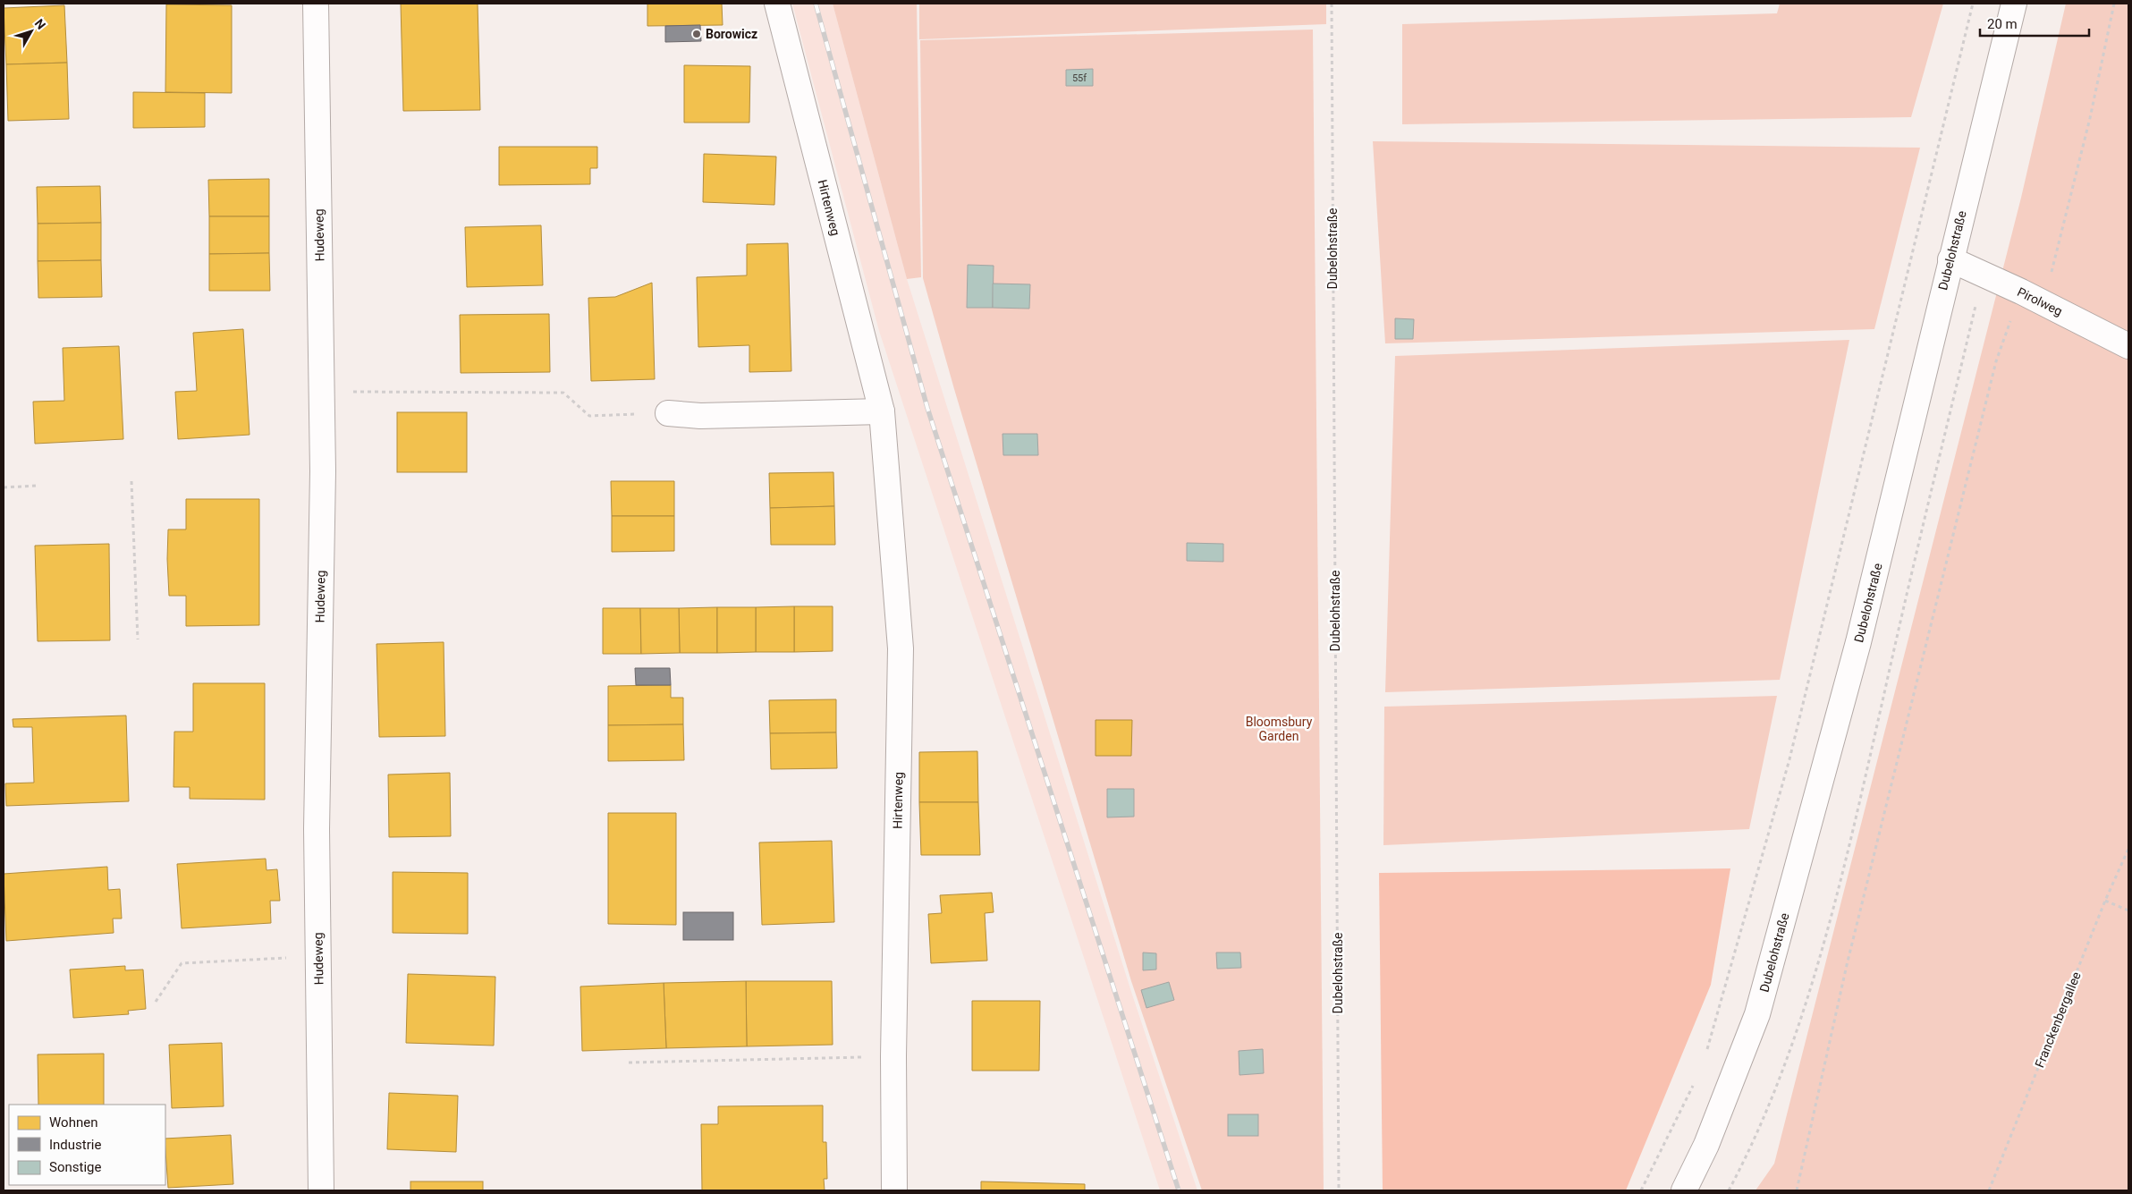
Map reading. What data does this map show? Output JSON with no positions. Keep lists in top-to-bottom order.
{
  "streets": {
    "street": [
      "Hirtenweg",
      "Hudeweg",
      "Dubelohstraße",
      "Pirolweg"
    ],
    "path": ["Franckenbergallee"]
  },
  "crossings": [
    ["Dubelohstraße", "Pirolweg"]
  ],
  "parks": ["Bloomsbury Garden"],
  "places": ["Borowicz"],
  "house_numbers": ["55f"],
  "legend": ["Wohnen", "Industrie", "Sonstige"],
  "scale_bar": "20 m",
  "north": "top right"
}
